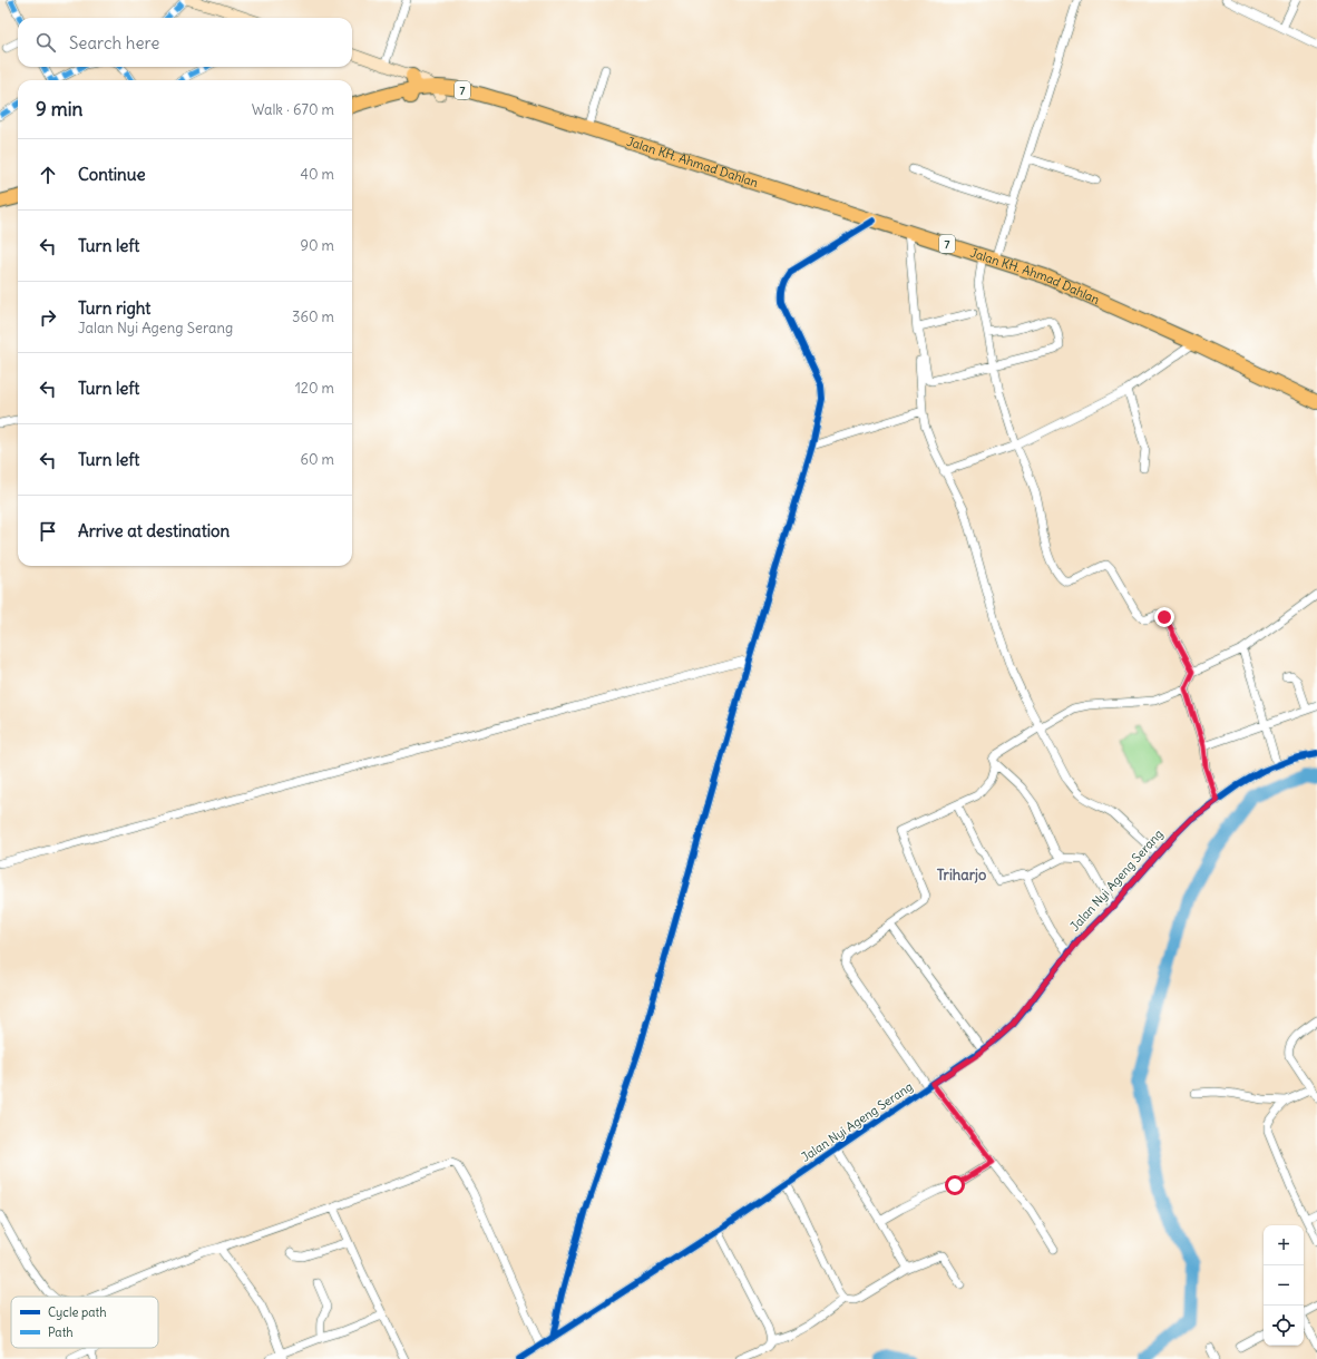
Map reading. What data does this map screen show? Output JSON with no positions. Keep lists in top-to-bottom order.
{
  "streets": {
    "highway": ["7", "Jalan KH. Ahmad Dahlan"],
    "street": ["Jalan Nyi Ageng Serang"]
  },
  "districts": ["Triharjo"],
  "legend": ["Cycle path", "Path"],
  "page": {
    "search": "Search here",
    "heading": ["9 min", "Walk · 670 m"],
    "list": [
      ["Continue", "40 m"],
      ["Turn left", "90 m"],
      ["Turn right", "Jalan Nyi Ageng Serang", "360 m"],
      ["Turn left", "120 m"],
      ["Turn left", "60 m"],
      "Arrive at destination"
    ],
    "map_buttons": ["+", "−"]
  }
}
